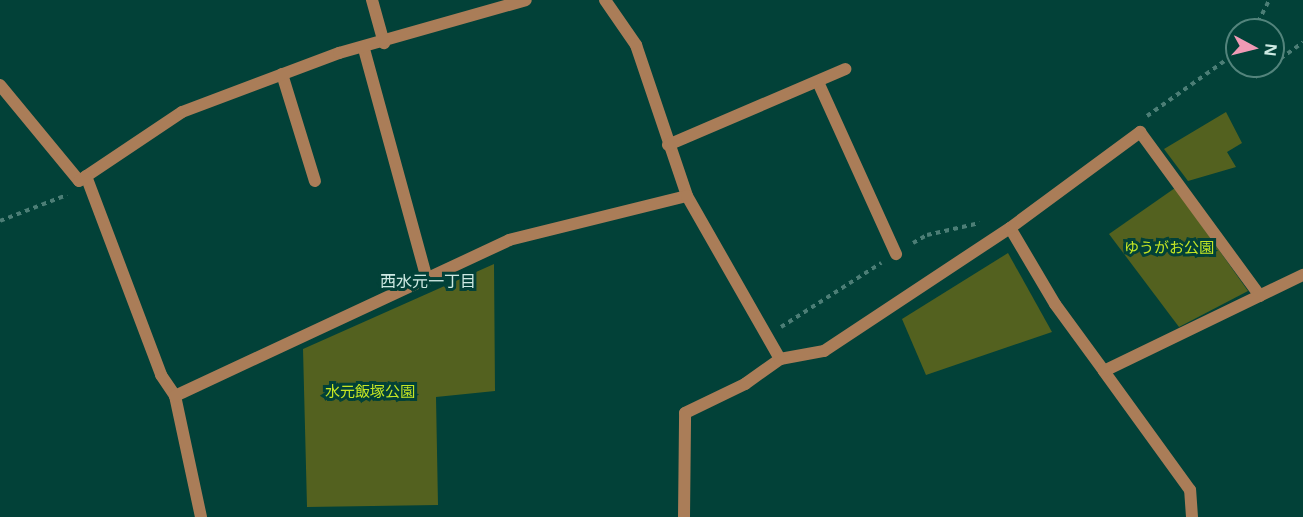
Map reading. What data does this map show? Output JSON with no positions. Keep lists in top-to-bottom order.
{
  "districts": ["西水元一丁目"],
  "parks": ["ゆうがお公園", "水元飯塚公園"],
  "north": "right"
}
